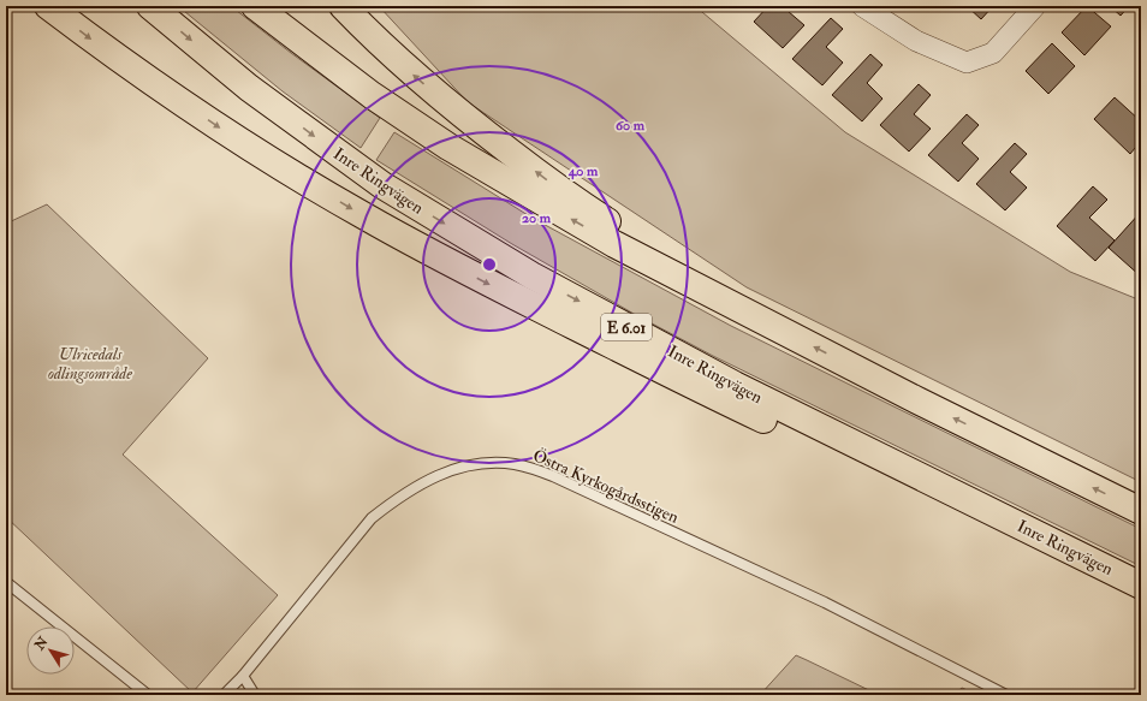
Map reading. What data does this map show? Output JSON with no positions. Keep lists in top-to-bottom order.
{
  "streets": {
    "highway": ["Inre Ringvägen", "E 6.01"],
    "lane": ["Östra Kyrkogårdsstigen"]
  },
  "parks": ["Ulricedals odlingsområde"],
  "north": "top left",
  "rings": ["60 m", "40 m", "20 m"]
}
